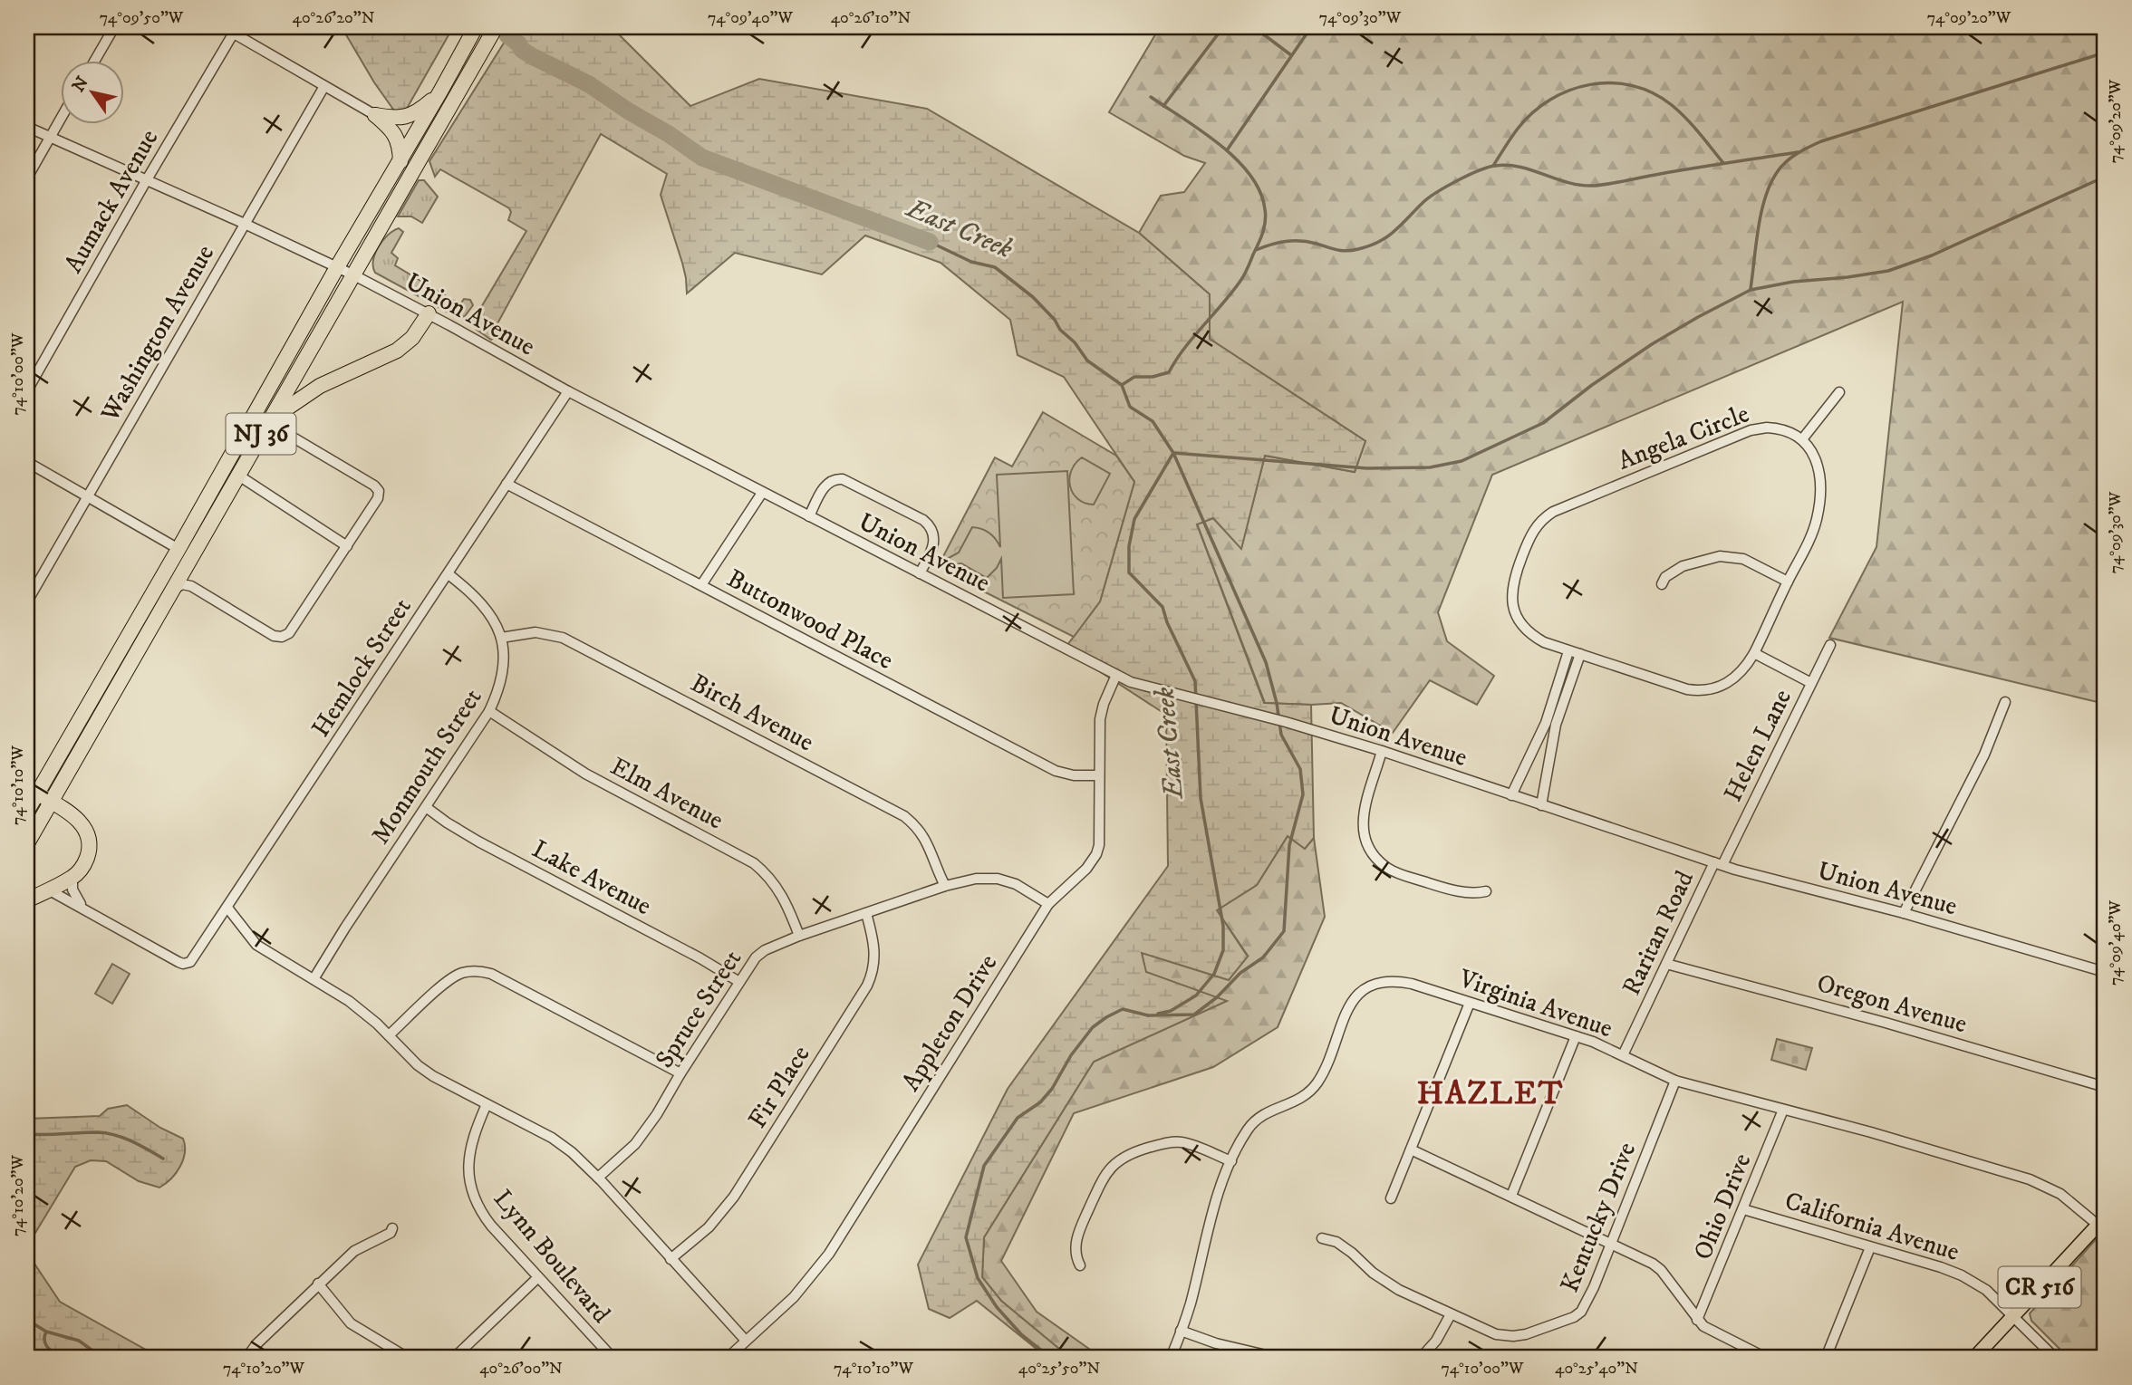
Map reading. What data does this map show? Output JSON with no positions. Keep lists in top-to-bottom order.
{
  "streets": {
    "highway": ["NJ 36"],
    "main road": ["CR 516"],
    "street": [
      "Aumack Avenue",
      "Union Avenue",
      "Washington Avenue",
      "Angela Circle",
      "Buttonwood Place",
      "Hemlock Street",
      "Birch Avenue",
      "Helen Lane",
      "Monmouth Street",
      "Elm Avenue",
      "Lake Avenue",
      "Raritan Road",
      "Virginia Avenue",
      "Oregon Avenue",
      "Spruce Street",
      "Appleton Drive",
      "Fir Place",
      "Ohio Drive",
      "Kentucky Drive",
      "California Avenue",
      "Lynn Boulevard"
    ]
  },
  "crossings": [
    ["Aumack Avenue", "Union Avenue"],
    ["Union Avenue", "Washington Avenue"],
    ["Union Avenue", "NJ 36"],
    ["Union Avenue", "Hemlock Street"],
    ["Union Avenue", "Helen Lane"],
    ["Union Avenue", "Raritan Road"],
    ["Union Avenue", "Appleton Drive"],
    ["Buttonwood Place", "Hemlock Street"],
    ["Buttonwood Place", "Appleton Drive"],
    ["Hemlock Street", "Monmouth Street"],
    ["Birch Avenue", "Monmouth Street"],
    ["Birch Avenue", "Spruce Street"],
    ["Helen Lane", "Raritan Road"],
    ["Monmouth Street", "Elm Avenue"],
    ["Monmouth Street", "Lake Avenue"],
    ["Elm Avenue", "Spruce Street"],
    ["Lake Avenue", "Spruce Street"],
    ["Raritan Road", "Virginia Avenue"],
    ["Raritan Road", "Oregon Avenue"],
    ["Virginia Avenue", "Ohio Drive"],
    ["Virginia Avenue", "Kentucky Drive"],
    ["Virginia Avenue", "CR 516"],
    ["Spruce Street", "Appleton Drive"],
    ["Spruce Street", "Fir Place"],
    ["Ohio Drive", "California Avenue"],
    ["California Avenue", "CR 516"]
  ],
  "districts": ["HAZLET"],
  "water": ["East Creek"],
  "north": "top left",
  "coordinates": [
    "74°09'50\"W",
    "40°26'20\"N",
    "74°09'40\"W",
    "40°26'10\"N",
    "74°09'30\"W",
    "74°09'20\"W",
    "74°10'00\"W",
    "74°10'10\"W",
    "74°10'20\"W",
    "40°26'00\"N",
    "40°25'50\"N",
    "40°25'40\"N"
  ]
}
